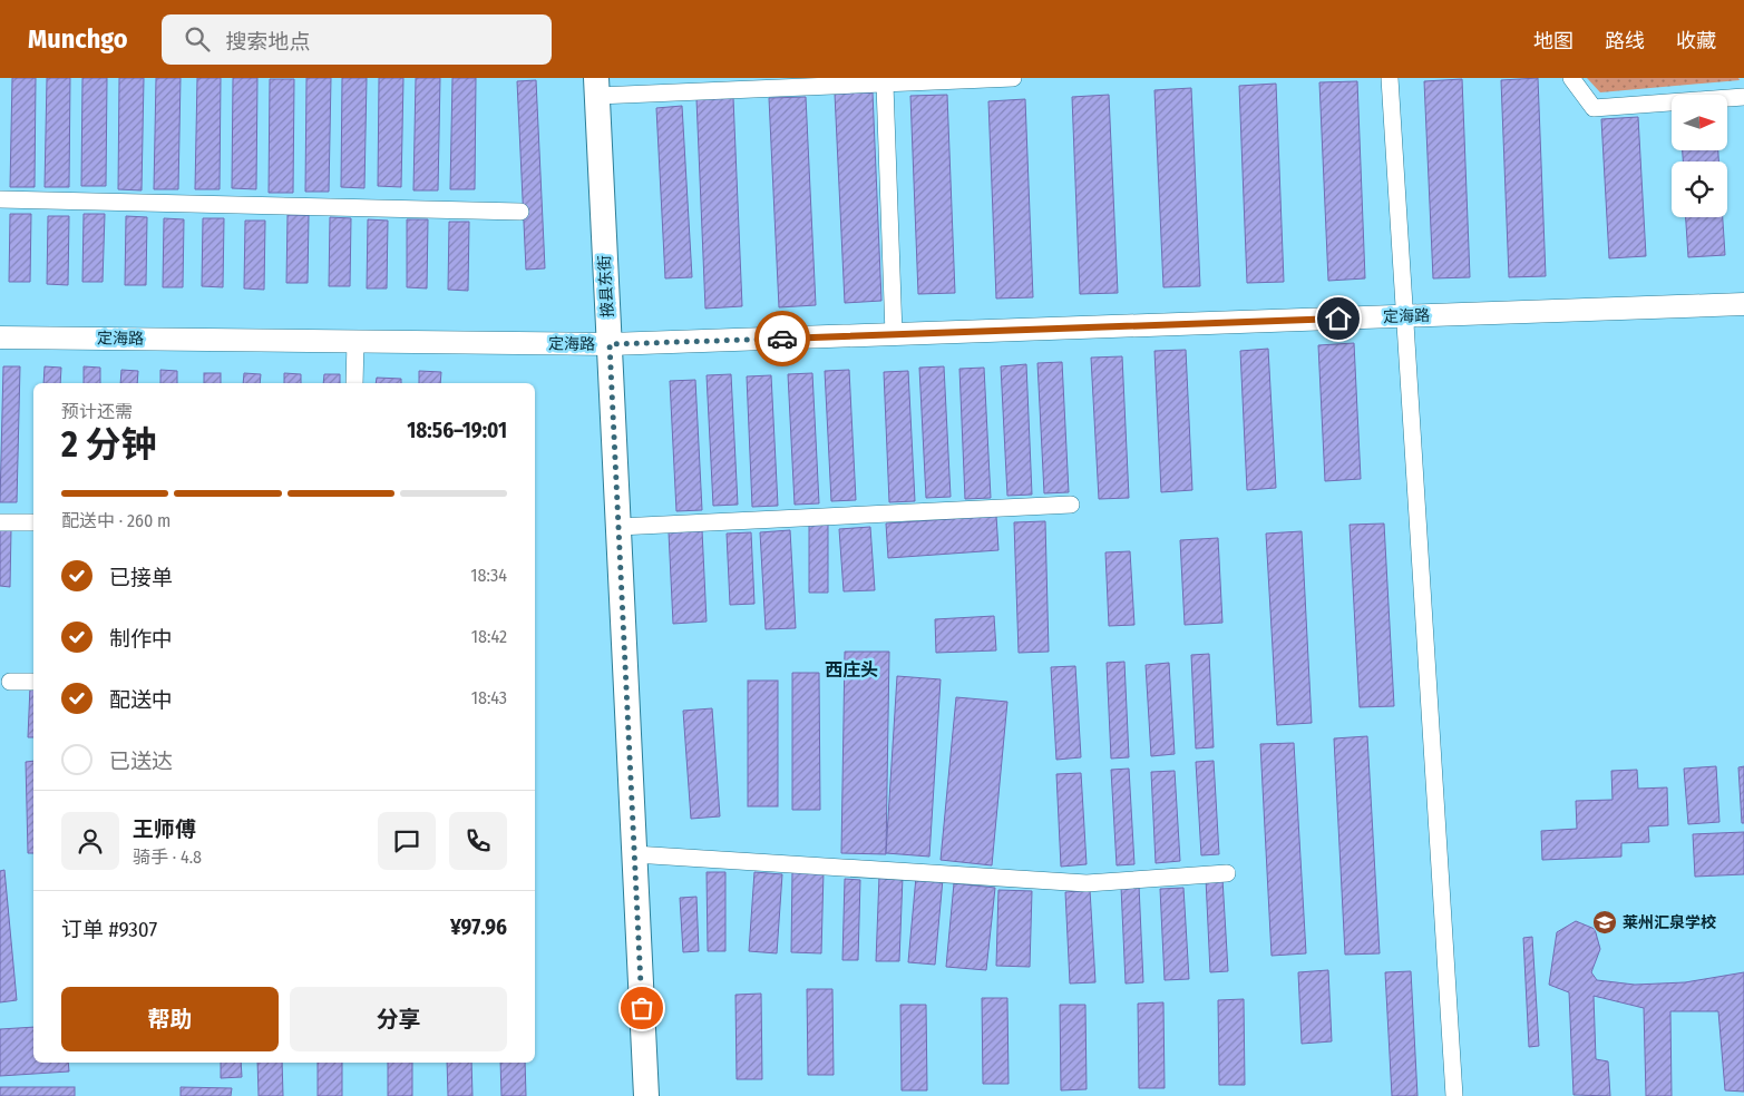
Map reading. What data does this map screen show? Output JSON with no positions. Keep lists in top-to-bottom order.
{
  "streets": {
    "main road": ["掖县东街"],
    "street": ["定海路"]
  },
  "crossings": [
    ["掖县东街", "定海路"]
  ],
  "districts": ["西庄头"],
  "places": {
    "school or university": ["莱州汇泉学校"]
  },
  "north": "right",
  "page": {
    "header": "Munchgo",
    "search": "搜索地点",
    "nav": ["地图", "路线", "收藏"],
    "heading": ["2 分钟", "预计还需", "18:56–19:01"],
    "panel": [
      "王师傅",
      "骑手 · 4.8",
      "订单 #9307",
      "¥97.96"
    ],
    "bar": "配送中 · 260 m",
    "list": [
      ["已接单", "18:34"],
      ["制作中", "18:42"],
      ["配送中", "18:43"],
      "已送达"
    ],
    "buttons": ["帮助", "分享"]
  }
}
